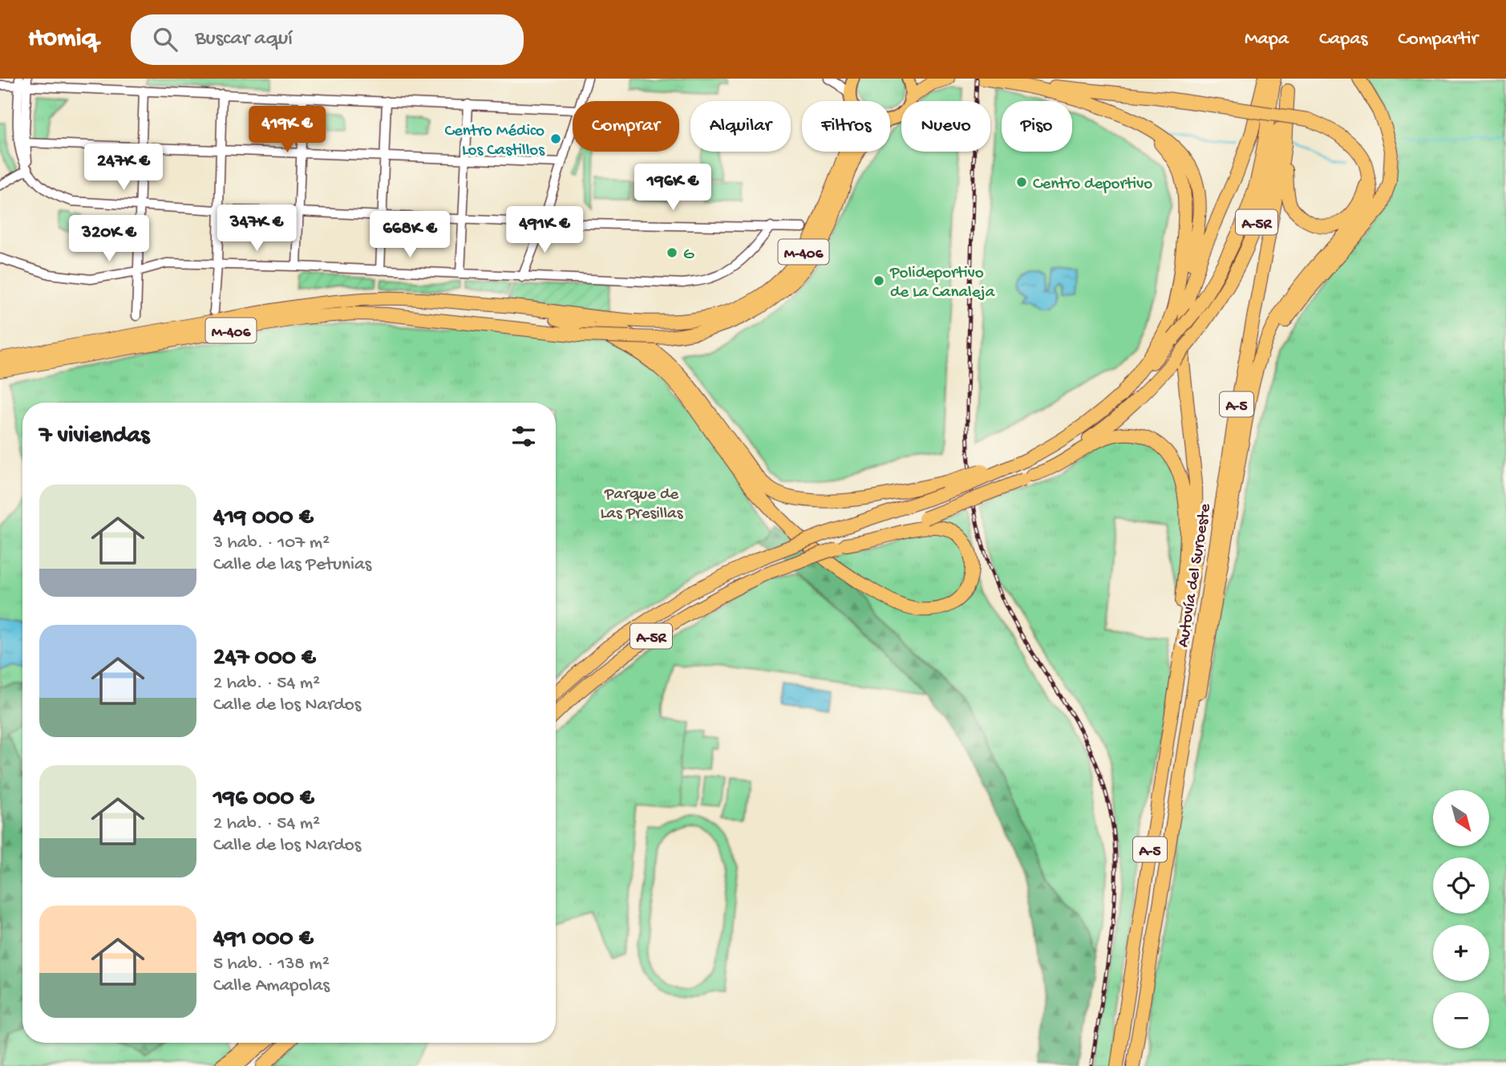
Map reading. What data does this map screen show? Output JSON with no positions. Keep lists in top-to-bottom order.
{
  "streets": {
    "highway": [
      "A-5R",
      "M-406",
      "A-5",
      "Autovía del Suroeste"
    ]
  },
  "parks": ["Parque de Las Presillas"],
  "places": [
    "Centro Médico Los Castillos",
    "Centro deportivo",
    "G",
    "Polideportivo de La Canaleja"
  ],
  "north": "bottom right",
  "page": {
    "header": "Homiq",
    "search": "Buscar aquí",
    "nav": ["Mapa", "Capas", "Compartir"],
    "chip": [
      "Comprar",
      "Alquilar",
      "Filtros",
      "Nuevo",
      "Piso"
    ],
    "price": [
      "419K €",
      "247K €",
      "196K €",
      "347K €",
      "491K €",
      "668K €",
      "320K €"
    ],
    "heading": "7 viviendas",
    "list": [
      {
        "name": "419 000 €",
        "note": "3 hab. · 107 m² · Calle de las Petunias"
      },
      {
        "name": "247 000 €",
        "note": "2 hab. · 54 m² · Calle de los Nardos"
      },
      {
        "name": "196 000 €",
        "note": "2 hab. · 54 m² · Calle de los Nardos"
      },
      {
        "name": "491 000 €",
        "note": "5 hab. · 138 m² · Calle Amapolas"
      }
    ],
    "map_buttons": ["+", "−"]
  }
}
